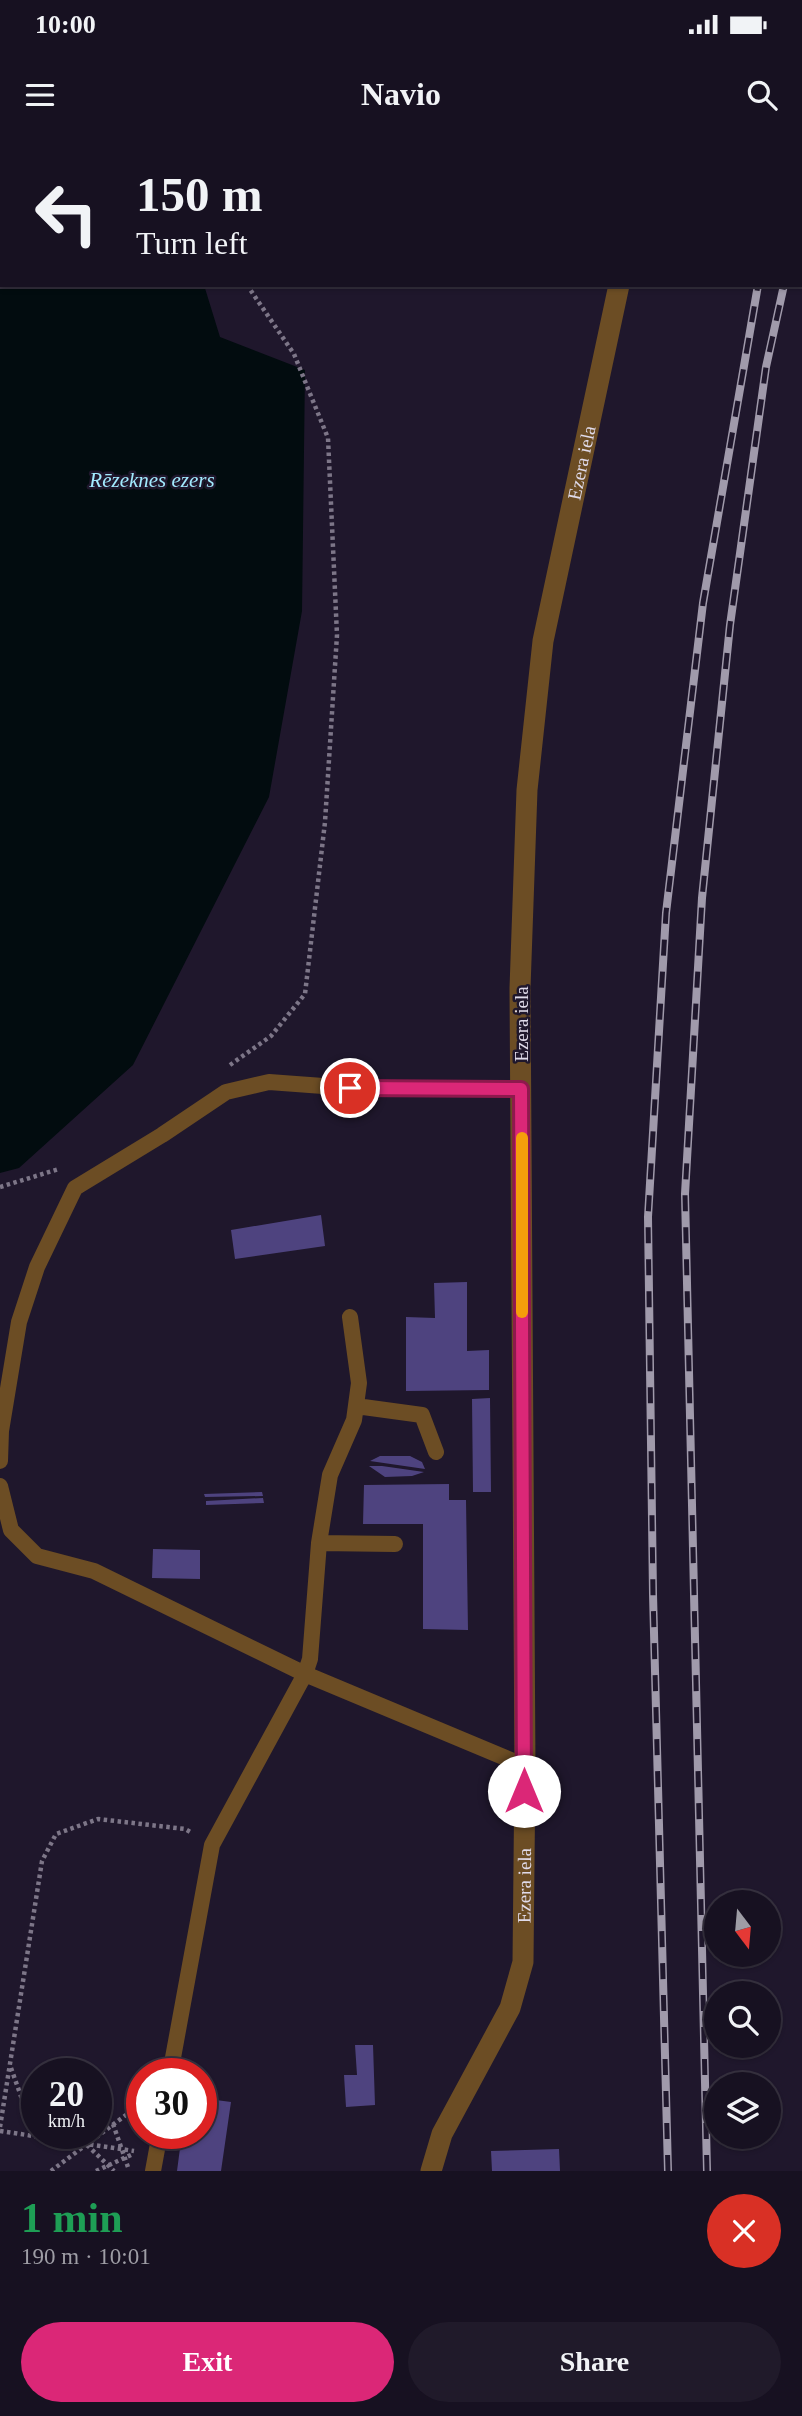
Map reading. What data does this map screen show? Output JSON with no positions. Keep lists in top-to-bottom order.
{
  "streets": {
    "street": ["Ezera iela"]
  },
  "water": ["Rēzeknes ezers"],
  "north": "bottom",
  "page": {
    "status": "10:00",
    "header": "Navio",
    "turn": ["150 m", "Turn left"],
    "speed": "20 km/h",
    "limit": "30",
    "heading": ["1 min", "190 m · 10:01"],
    "buttons": ["Exit", "Share"]
  }
}
